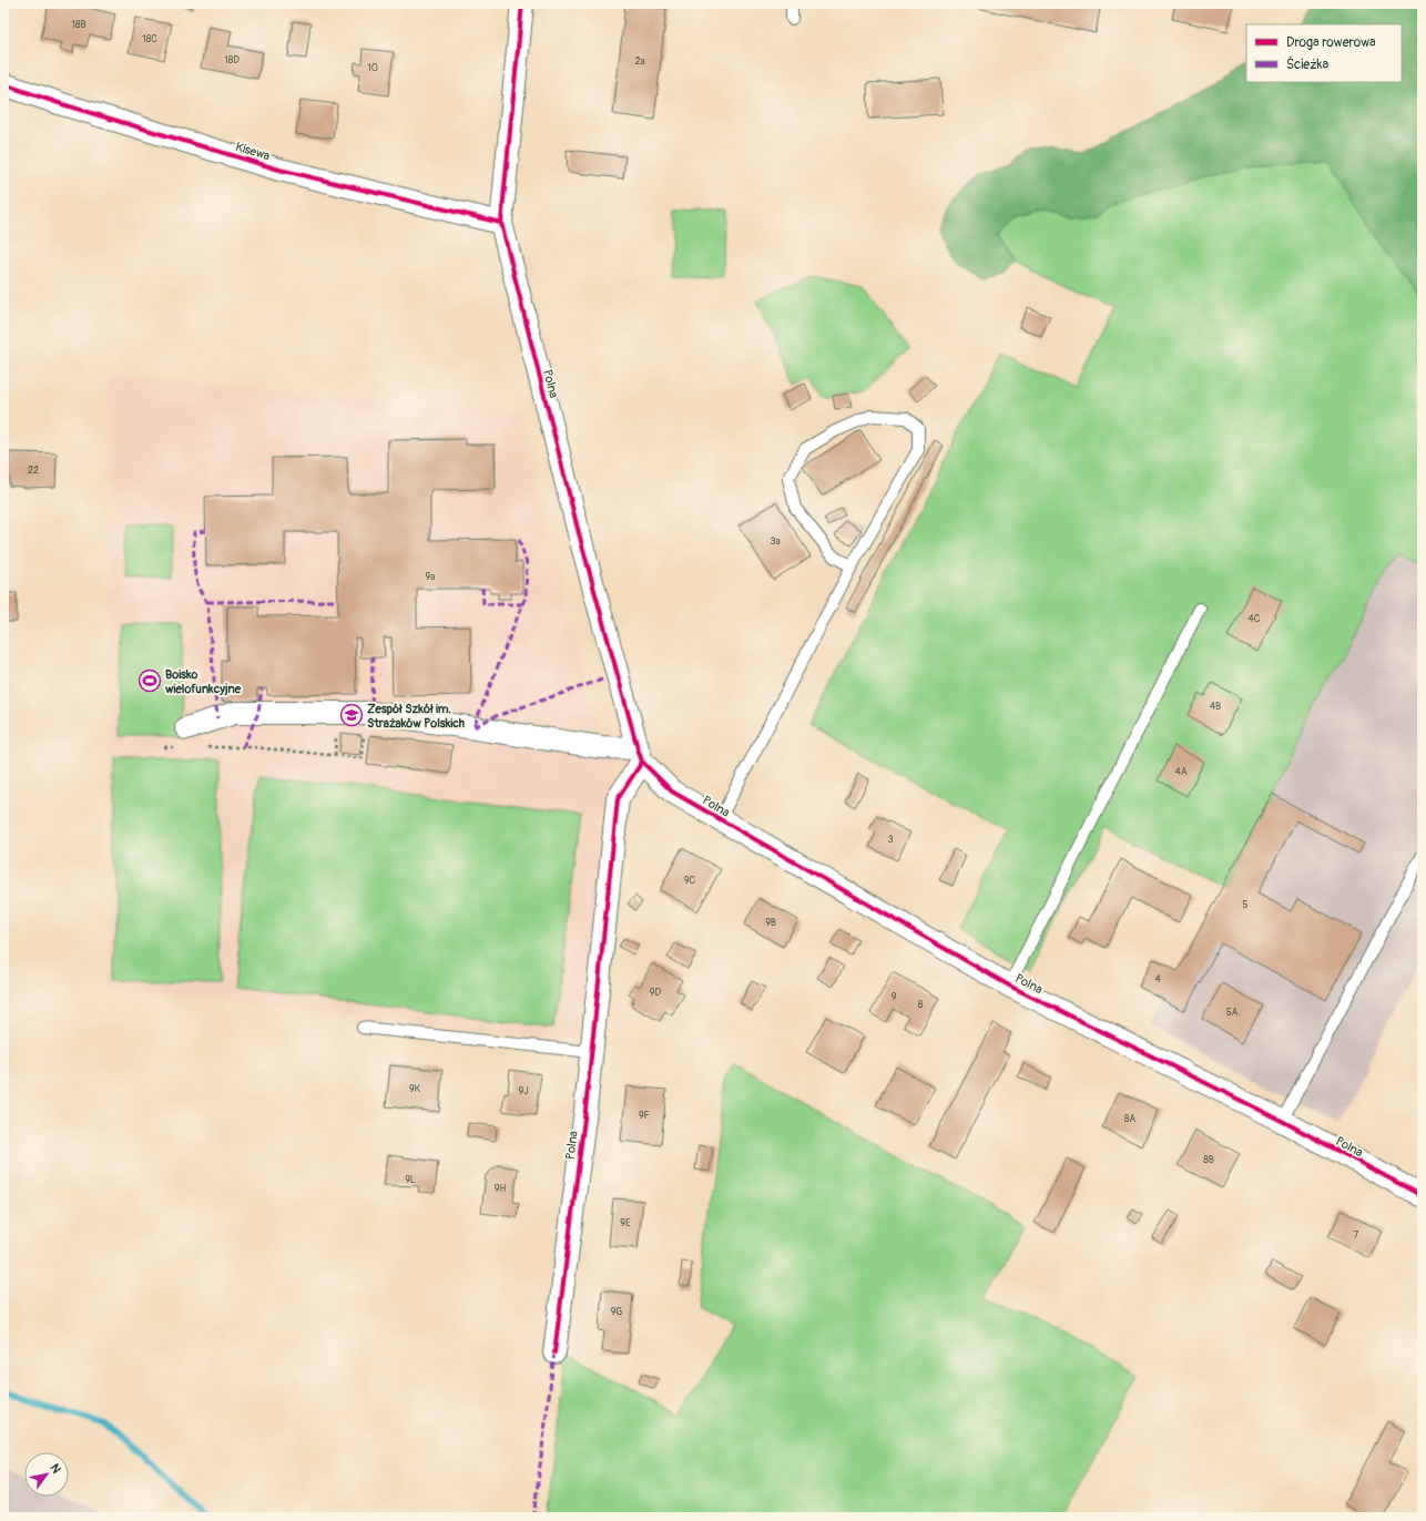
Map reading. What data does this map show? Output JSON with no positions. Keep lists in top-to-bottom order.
{
  "streets": {
    "street": ["Kisewa", "Polna"]
  },
  "crossings": [
    ["Kisewa", "Polna"]
  ],
  "places": {
    "sports": ["Boisko wielofunkcyjne"],
    "school or university": ["Zespół Szkół im. Strażaków Polskich"]
  },
  "house_numbers": [
    "18B",
    "18C",
    "18D",
    "2a",
    "10",
    "22",
    "3a",
    "9a",
    "4C",
    "4B",
    "4A",
    "3",
    "9C",
    "5",
    "9B",
    "4",
    "9D",
    "9",
    "8",
    "5A",
    "9K",
    "9J",
    "9F",
    "8A",
    "8B",
    "9L",
    "9H",
    "9E",
    "7",
    "9G"
  ],
  "legend": ["Droga rowerowa", "Ścieżka"],
  "north": "top right"
}
